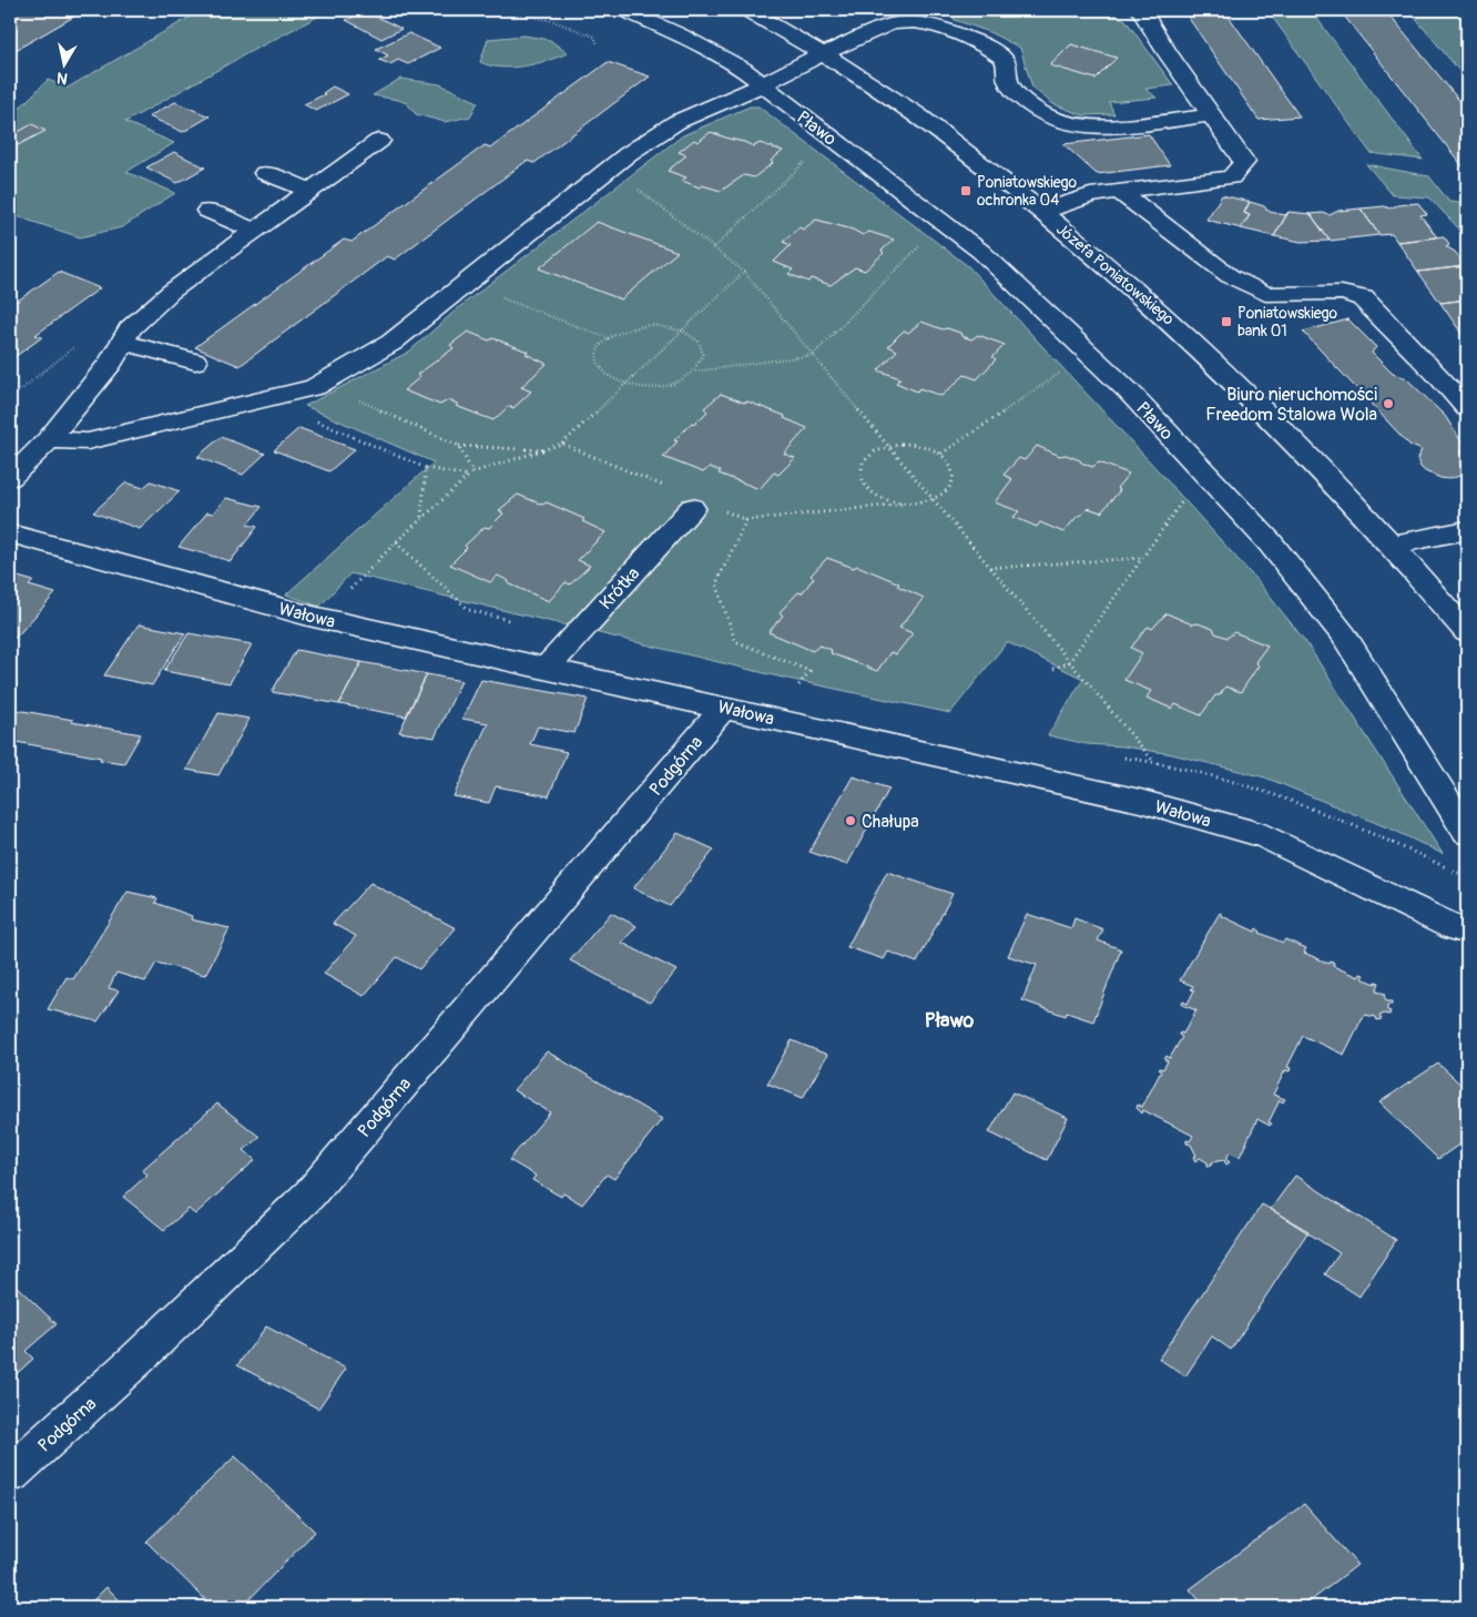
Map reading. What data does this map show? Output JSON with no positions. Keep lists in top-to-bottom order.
{
  "streets": {
    "street": [
      "Pławo",
      "Józefa Poniatowskiego",
      "Krótka",
      "Wałowa",
      "Podgórna"
    ]
  },
  "crossings": [
    ["Krótka", "Wałowa"],
    ["Wałowa", "Podgórna"]
  ],
  "districts": ["Pławo"],
  "places": {
    "transit": ["Poniatowskiego ochronka 04", "Poniatowskiego bank 01"],
    "other": ["Biuro nieruchomości Freedom Stalowa Wola", "Chałupa"]
  },
  "north": "bottom"
}
